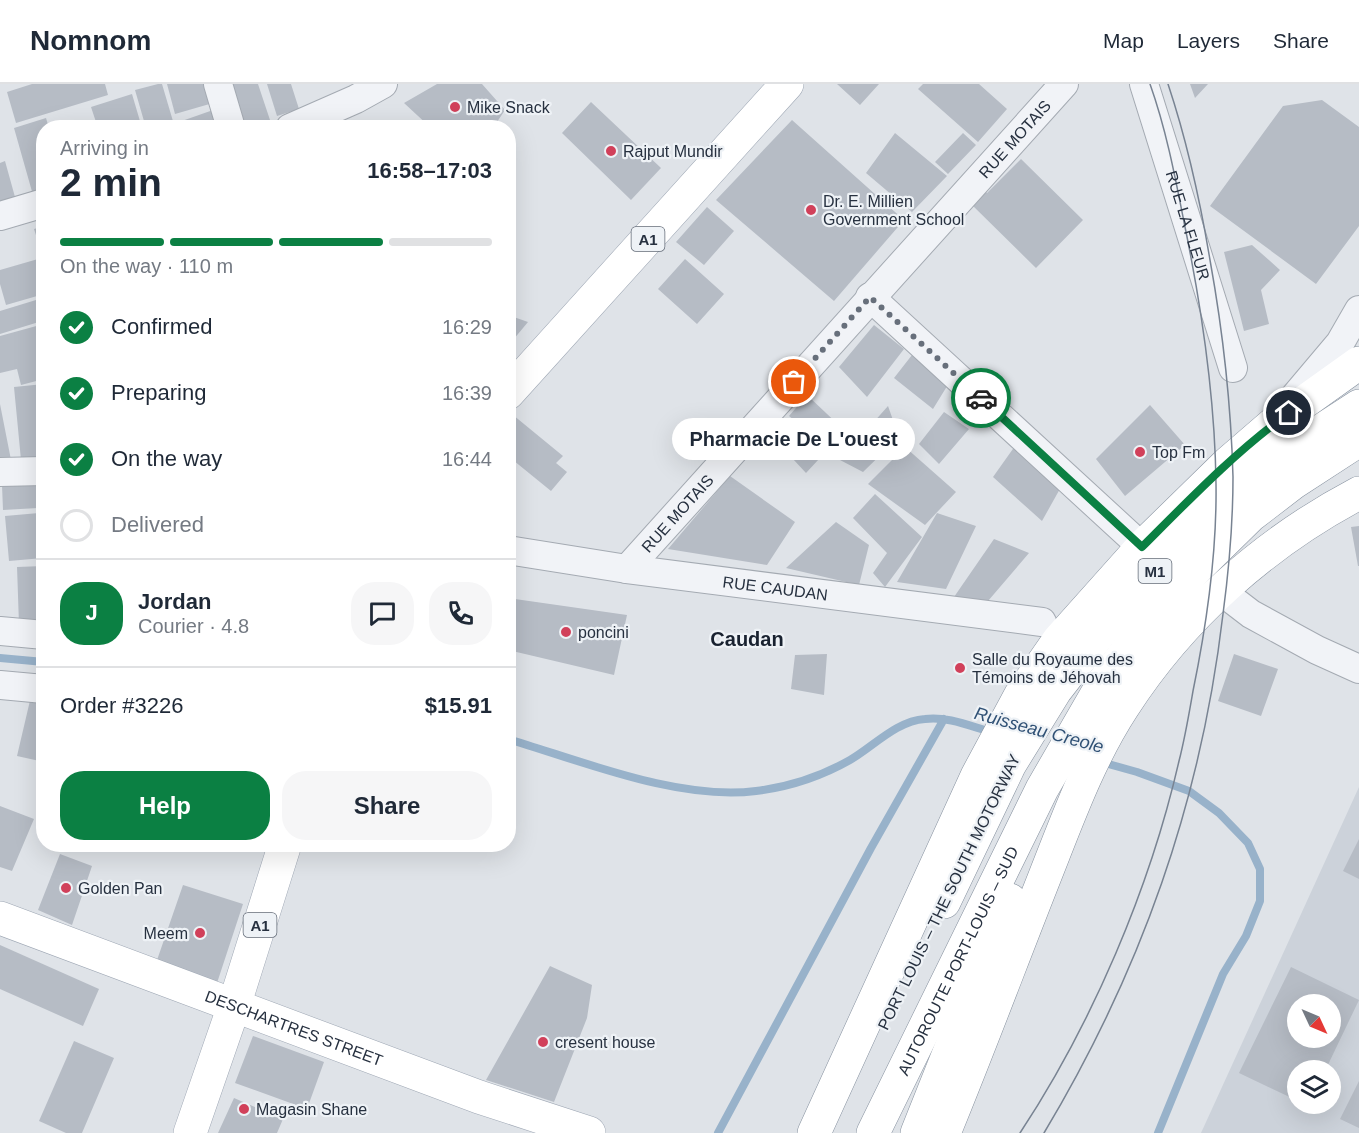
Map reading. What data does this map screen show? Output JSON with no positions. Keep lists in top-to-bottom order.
{
  "streets": {
    "main road": [
      "A1",
      "M1",
      "PORT LOUIS – THE SOUTH MOTORWAY",
      "AUTOROUTE PORT-LOUIS – SUD",
      "DESCHARTRES STREET"
    ],
    "street": ["RUE MOTAIS", "RUE LA FLEUR", "RUE CAUDAN"]
  },
  "crossings": [
    ["RUE MOTAIS", "RUE CAUDAN"],
    ["A1", "DESCHARTRES STREET"],
    ["M1", "AUTOROUTE PORT-LOUIS – SUD"]
  ],
  "districts": ["Caudan"],
  "water": ["Ruisseau Creole"],
  "places": [
    "Mike Snack",
    "Rajput Mundir",
    "Dr. E. Millien Government School",
    "Pharmacie De L'ouest",
    "Top Fm",
    "poncini",
    "Salle du Royaume des Témoins de Jéhovah",
    "Golden Pan",
    "Meem",
    "cresent house",
    "Magasin Shane"
  ],
  "north": "bottom right",
  "page": {
    "header": "Nomnom",
    "nav": ["Map", "Layers", "Share"],
    "heading": ["2 min", "Arriving in", "16:58–17:03"],
    "panel": [
      "Jordan",
      "Courier · 4.8",
      "Order #3226",
      "$15.91"
    ],
    "bar": "On the way · 110 m",
    "list": [
      ["Confirmed", "16:29"],
      ["Preparing", "16:39"],
      ["On the way", "16:44"],
      "Delivered"
    ],
    "bubble": "Pharmacie De L'ouest",
    "round": "J",
    "buttons": ["Help", "Share"]
  }
}
